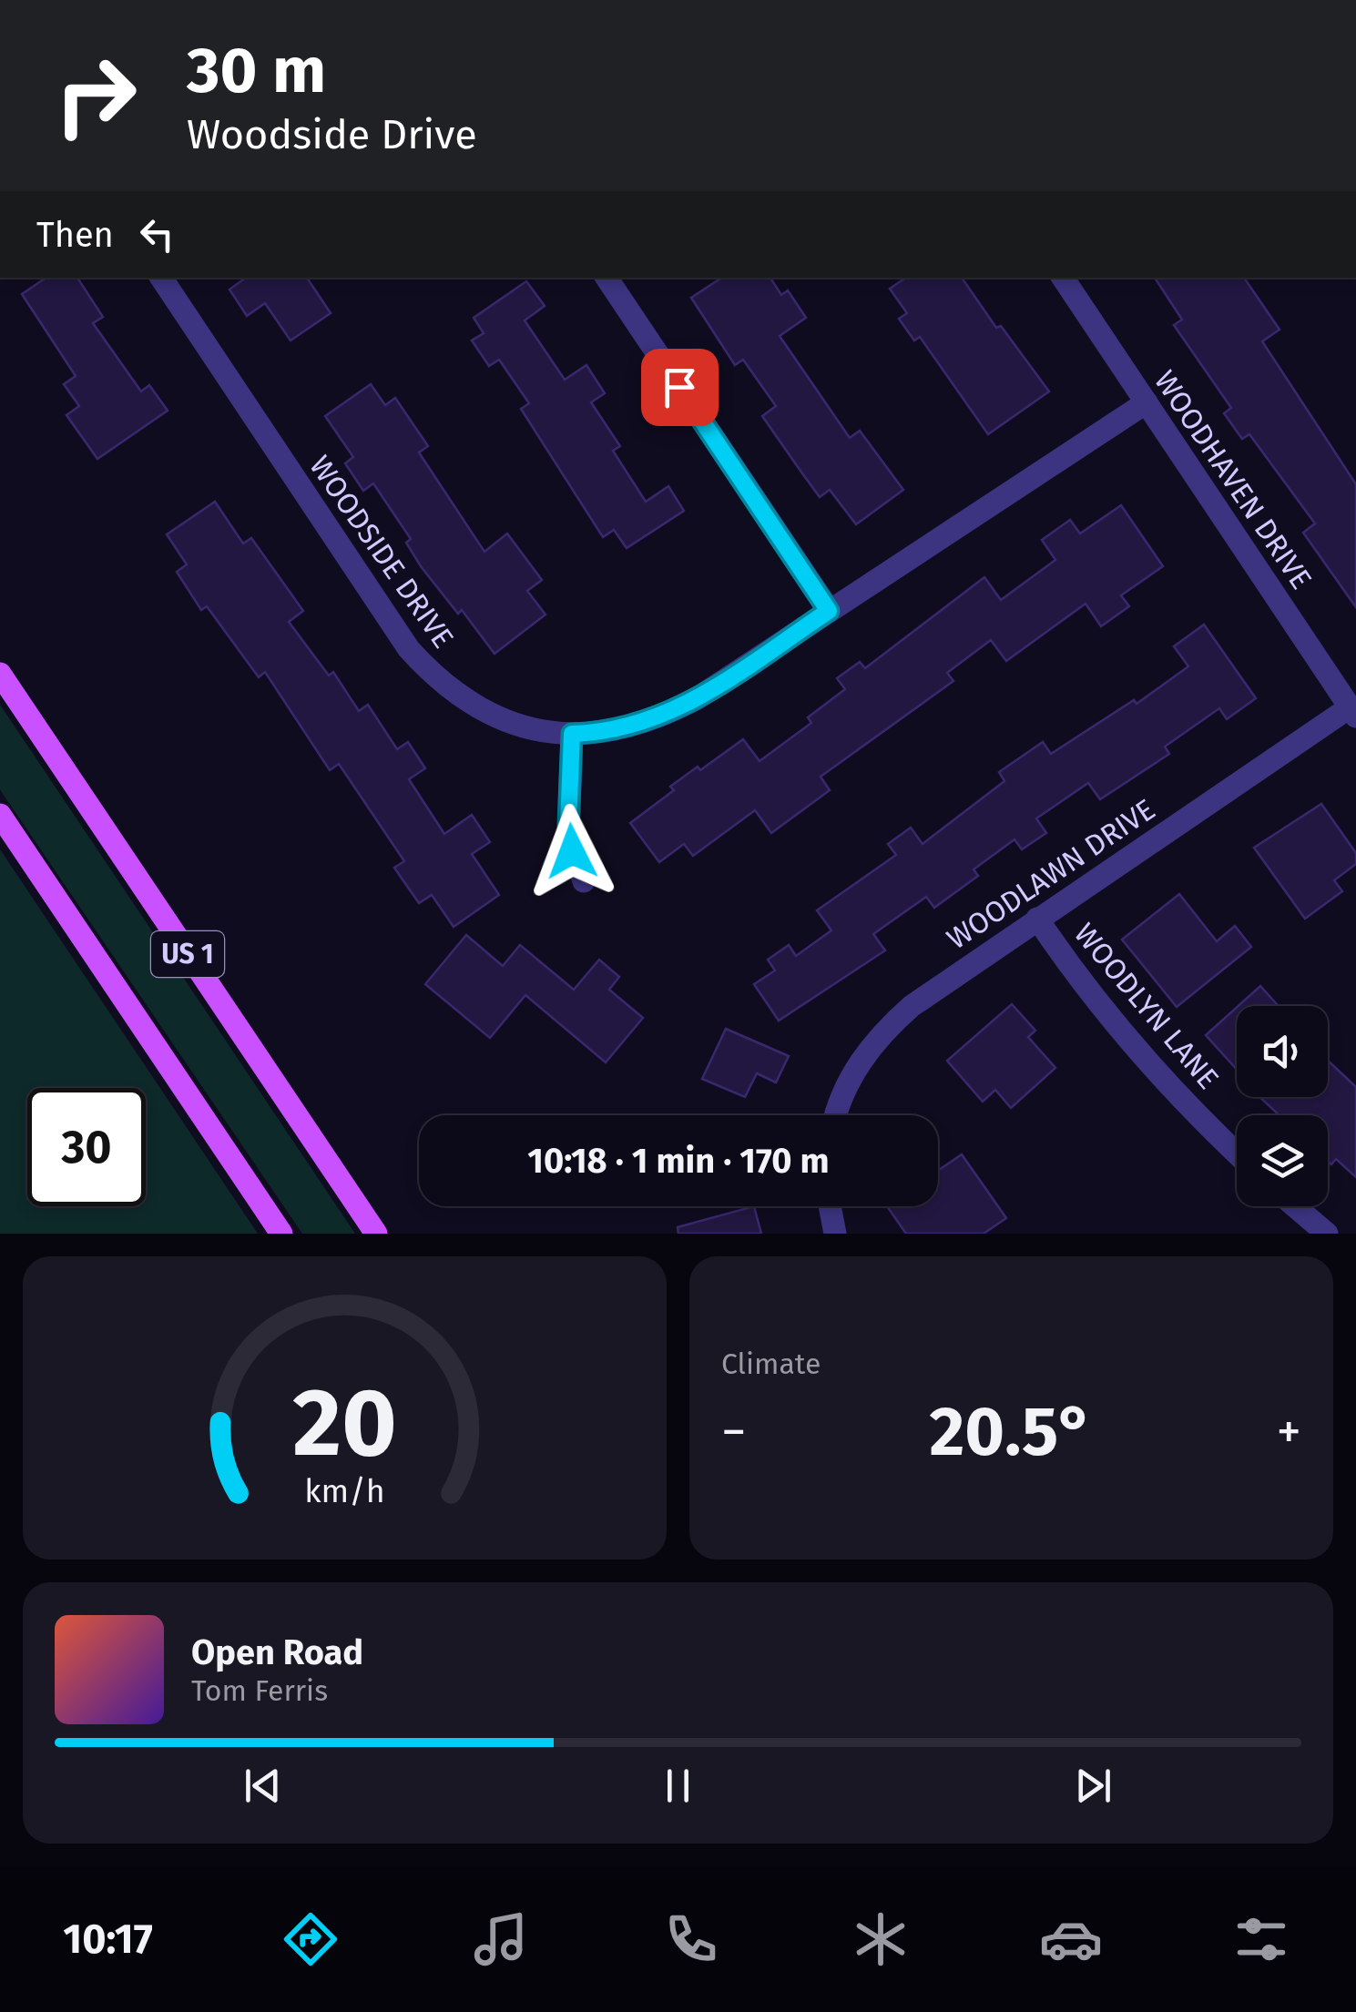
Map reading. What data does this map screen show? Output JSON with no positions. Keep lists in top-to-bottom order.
{
  "streets": {
    "main road": ["US 1"],
    "street": [
      "WOODHAVEN DRIVE",
      "WOODSIDE DRIVE",
      "WOODLAWN DRIVE",
      "WOODLYN LANE"
    ]
  },
  "crossings": [
    ["WOODHAVEN DRIVE", "WOODSIDE DRIVE"],
    ["WOODHAVEN DRIVE", "WOODLAWN DRIVE"],
    ["WOODLAWN DRIVE", "WOODLYN LANE"]
  ],
  "page": {
    "turn": ["30 m", "Woodside Drive"],
    "then": "Then",
    "limit": "30",
    "trip": "10:18 · 1 min · 170 m",
    "tile": "Climate",
    "heat": ["−", "20.5°", "+"],
    "song": ["Open Road", "Tom Ferris"],
    "tabs": "10:17",
    "gauge": ["20", "km/h"]
  }
}
